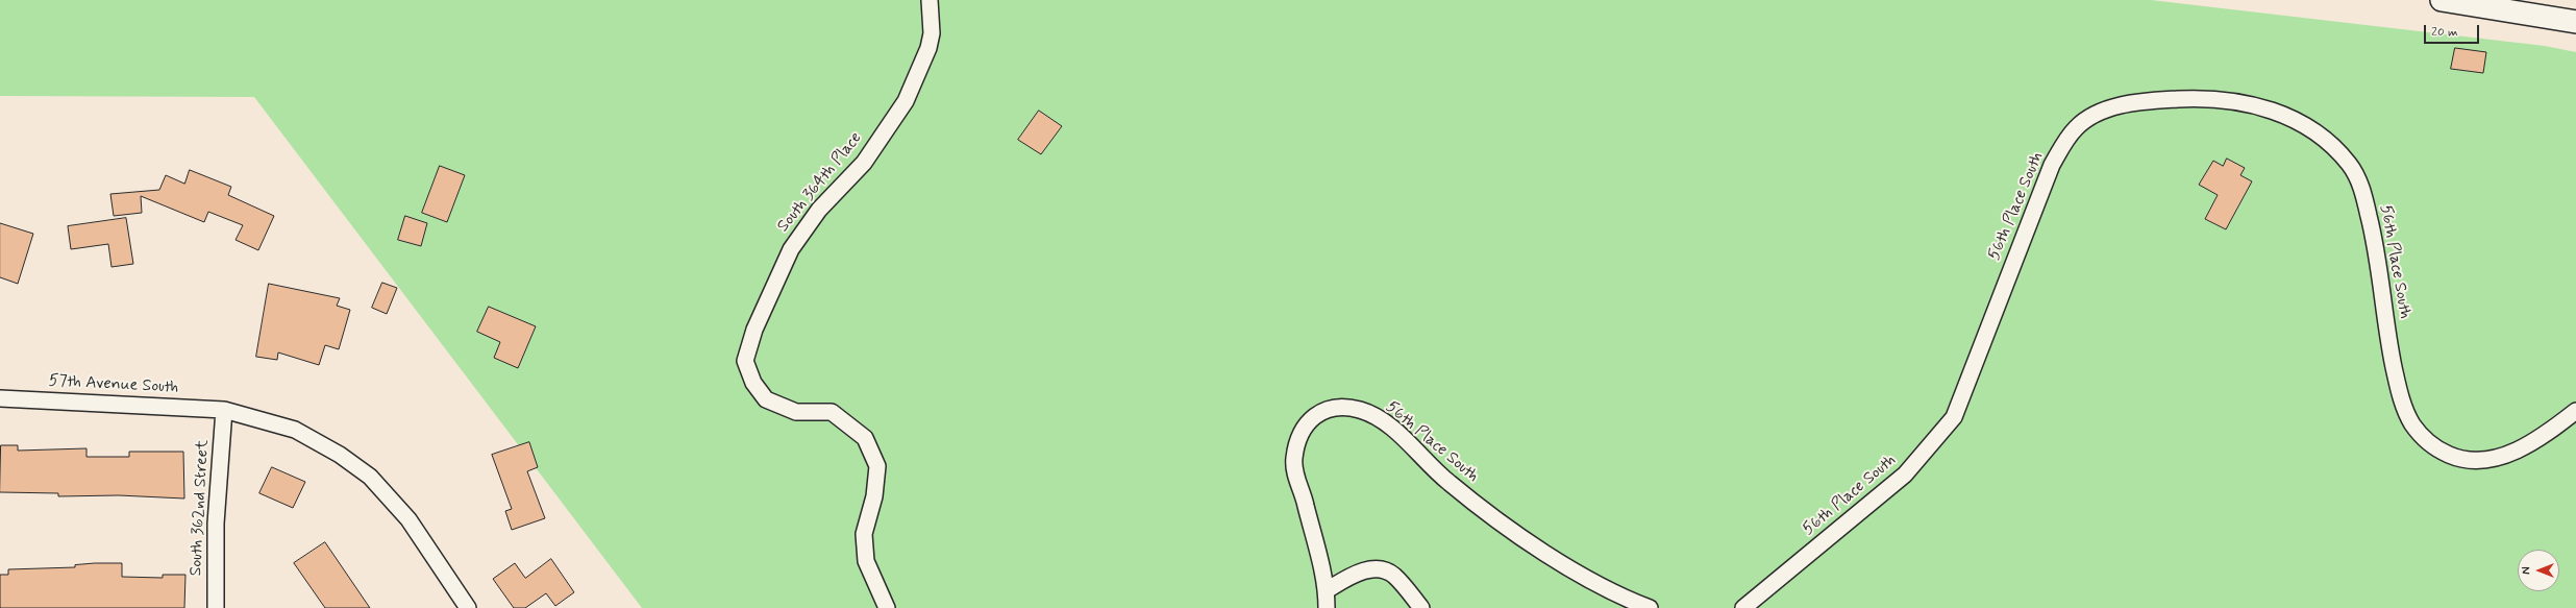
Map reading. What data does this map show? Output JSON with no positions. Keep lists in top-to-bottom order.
{
  "streets": {
    "street": [
      "South 364th Place",
      "56th Place South",
      "57th Avenue South",
      "South 362nd Street"
    ]
  },
  "crossings": [
    ["57th Avenue South", "South 362nd Street"]
  ],
  "scale_bar": "20 m",
  "north": "left"
}
